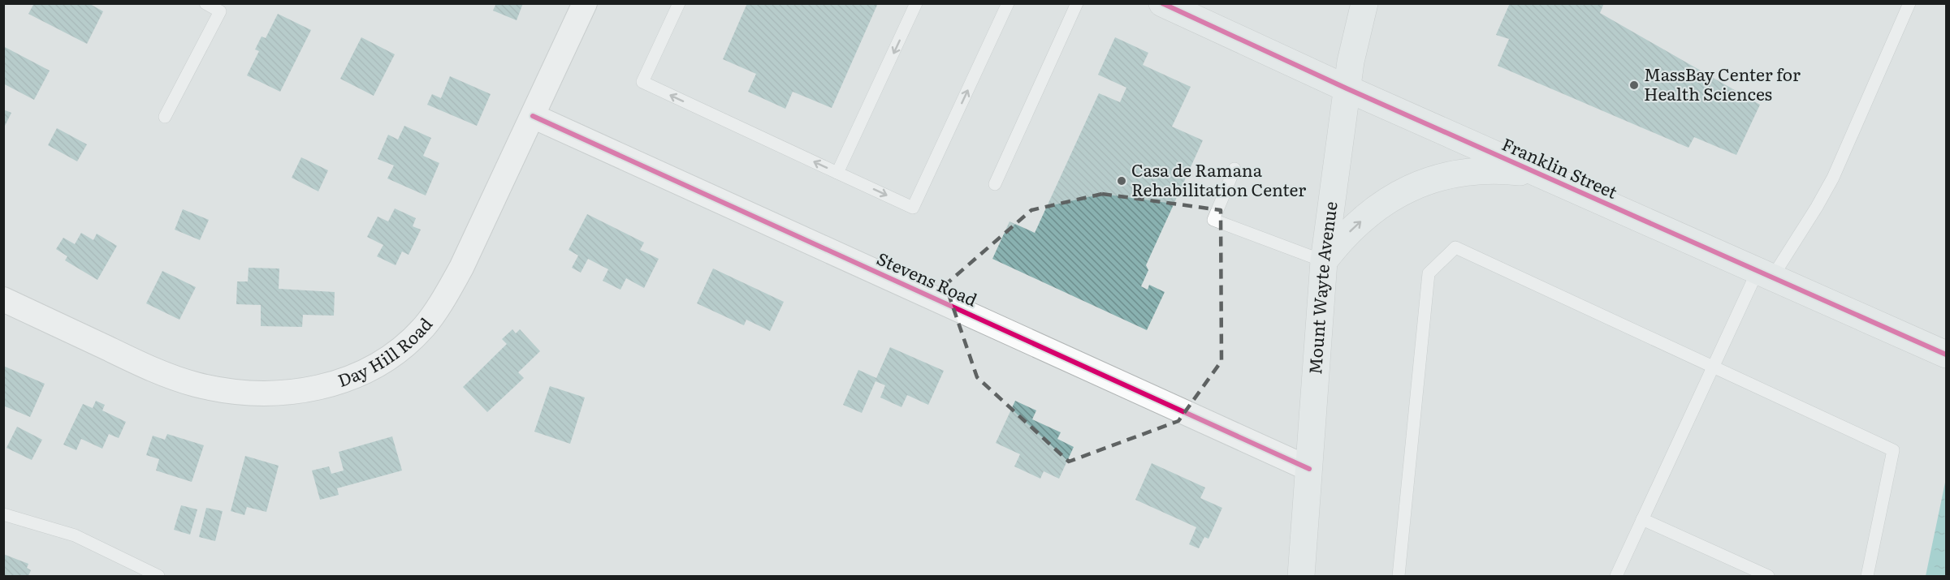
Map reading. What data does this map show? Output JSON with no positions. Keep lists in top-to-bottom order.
{
  "streets": {
    "street": [
      "Franklin Street",
      "Stevens Road",
      "Mount Wayte Avenue",
      "Day Hill Road"
    ]
  },
  "crossings": [
    ["Franklin Street", "Mount Wayte Avenue"],
    ["Stevens Road", "Mount Wayte Avenue"],
    ["Stevens Road", "Day Hill Road"]
  ],
  "places": ["MassBay Center for Health Sciences", "Casa de Ramana Rehabilitation Center"]
}
